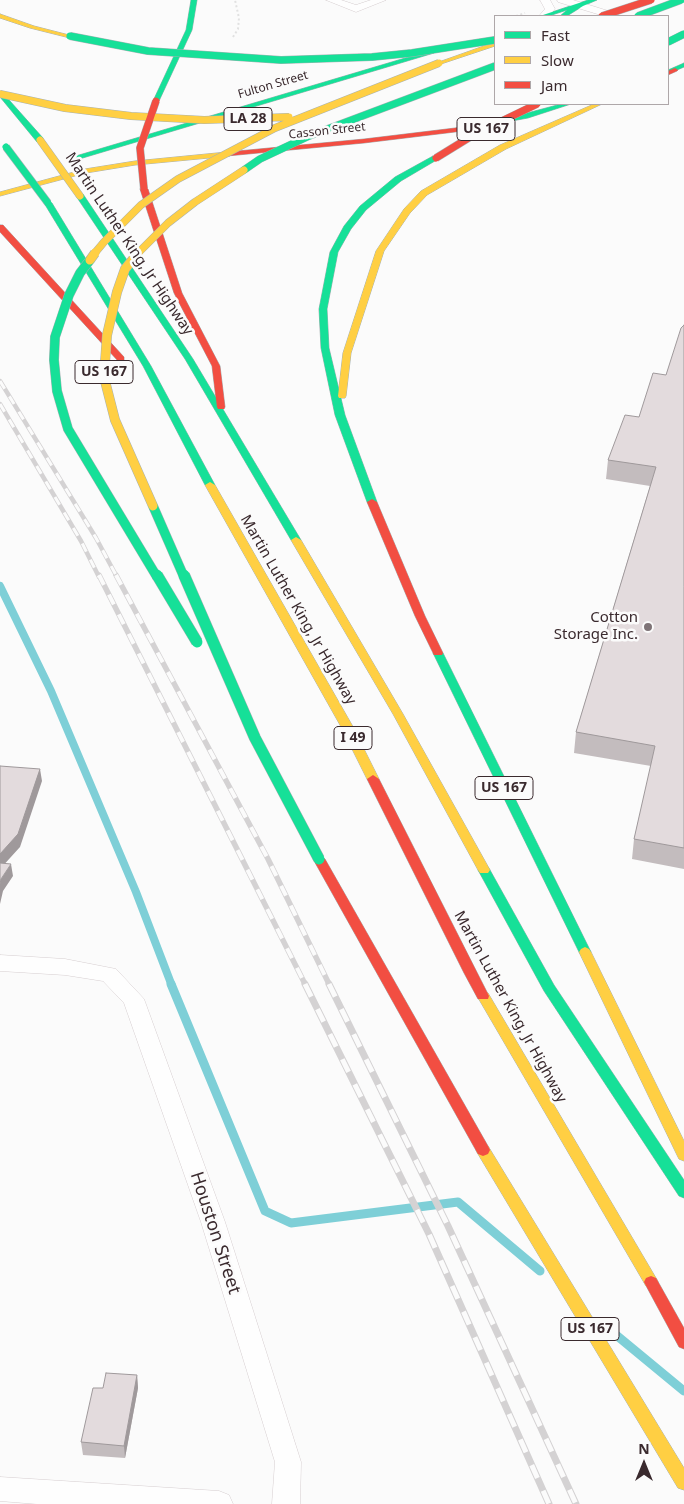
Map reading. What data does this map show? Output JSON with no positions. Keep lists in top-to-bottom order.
{
  "streets": {
    "main road": [
      "Fulton Street",
      "LA 28",
      "US 167",
      "Casson Street",
      "Martin Luther King, Jr Highway",
      "I 49"
    ],
    "street": ["Houston Street"]
  },
  "crossings": [
    ["LA 28", "Martin Luther King, Jr Highway"]
  ],
  "places": ["Cotton Storage Inc."],
  "legend": ["Fast", "Slow", "Jam"],
  "north": "top"
}
